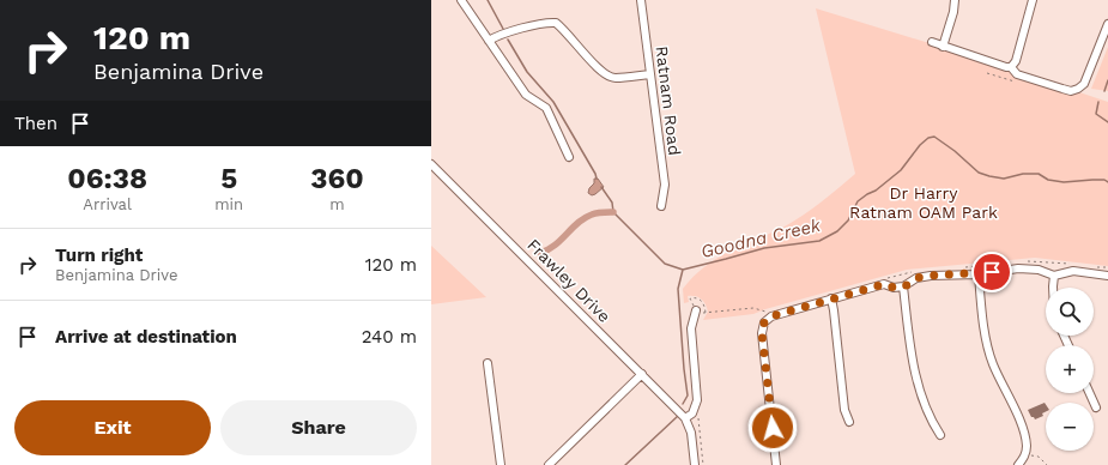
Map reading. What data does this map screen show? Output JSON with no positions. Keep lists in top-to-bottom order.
{
  "streets": {
    "street": ["Ratnam Road", "Frawley Drive"]
  },
  "water": ["Goodna Creek"],
  "parks": ["Dr Harry Ratnam OAM Park"],
  "page": {
    "turn": ["120 m", "Benjamina Drive"],
    "then": "Then",
    "eta": [
      "06:38",
      "Arrival",
      "5",
      "min",
      "360",
      "m"
    ],
    "list": [
      {
        "name": "Turn right",
        "note": "Benjamina Drive",
        "value": "120 m"
      },
      {
        "name": "Arrive at destination",
        "value": "240 m"
      }
    ],
    "map_buttons": ["+", "−"],
    "buttons": ["Exit", "Share"]
  }
}
